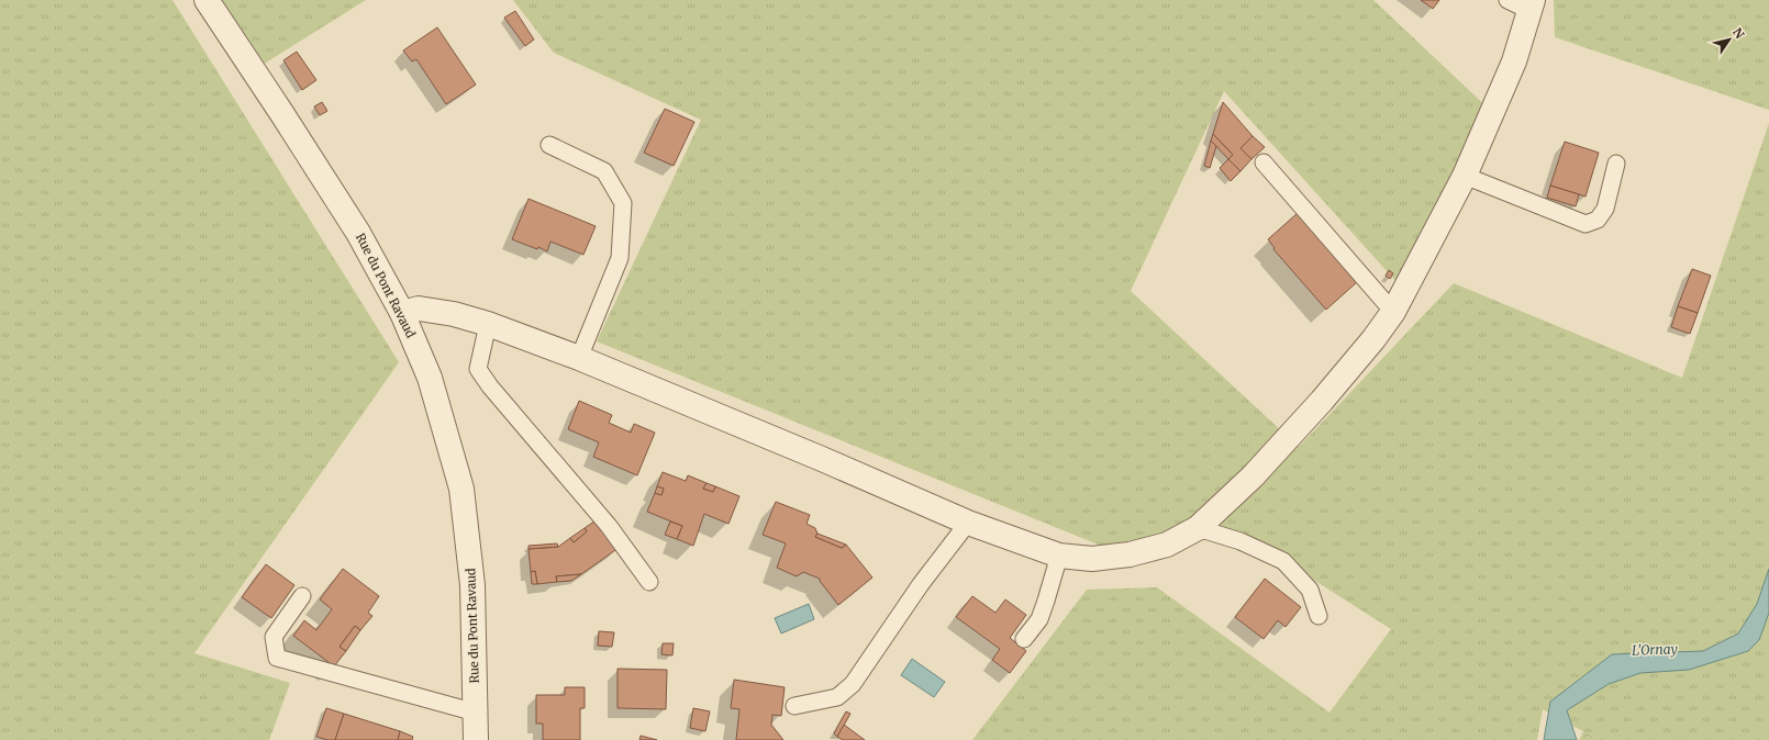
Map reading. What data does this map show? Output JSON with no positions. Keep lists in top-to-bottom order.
{
  "streets": {
    "street": ["Rue du Pont Ravaud"]
  },
  "water": ["L'Ornay"],
  "north": "top right"
}
